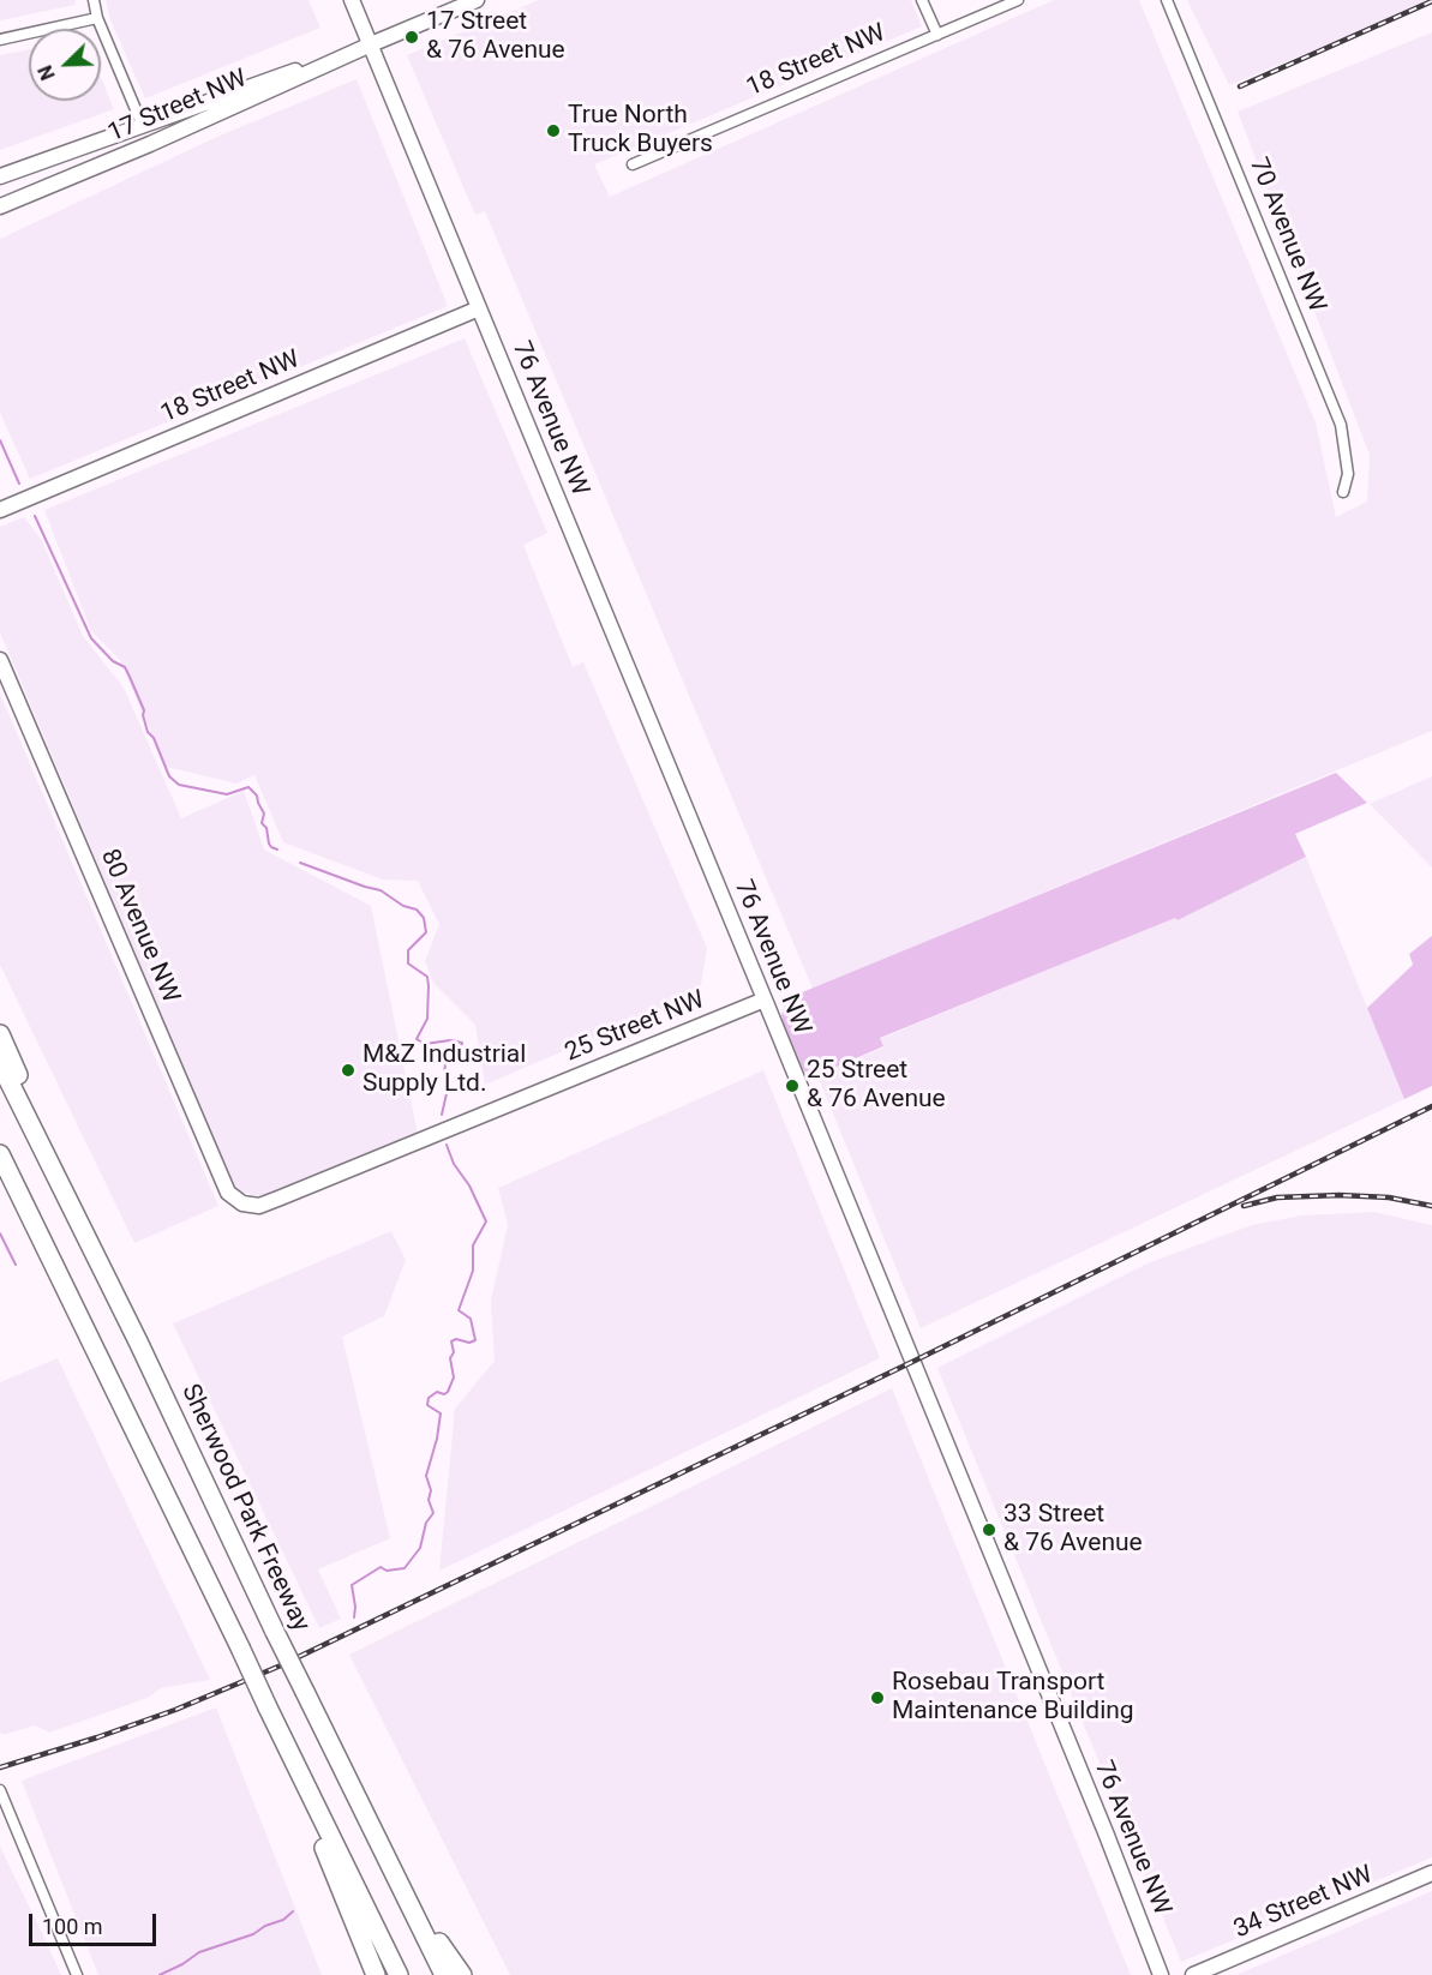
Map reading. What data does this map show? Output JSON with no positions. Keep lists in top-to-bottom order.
{
  "streets": {
    "highway": ["Sherwood Park Freeway"],
    "street": [
      "18 Street NW",
      "17 Street NW",
      "70 Avenue NW",
      "76 Avenue NW",
      "80 Avenue NW",
      "25 Street NW",
      "34 Street NW"
    ]
  },
  "crossings": [
    ["18 Street NW", "76 Avenue NW"],
    ["17 Street NW", "76 Avenue NW"],
    ["76 Avenue NW", "25 Street NW"],
    ["80 Avenue NW", "25 Street NW"]
  ],
  "places": [
    "17 Street & 76 Avenue",
    "True North Truck Buyers",
    "M&Z Industrial Supply Ltd.",
    "25 Street & 76 Avenue",
    "33 Street & 76 Avenue",
    "Rosebau Transport Maintenance Building"
  ],
  "scale_bar": "100 m",
  "north": "bottom left"
}
